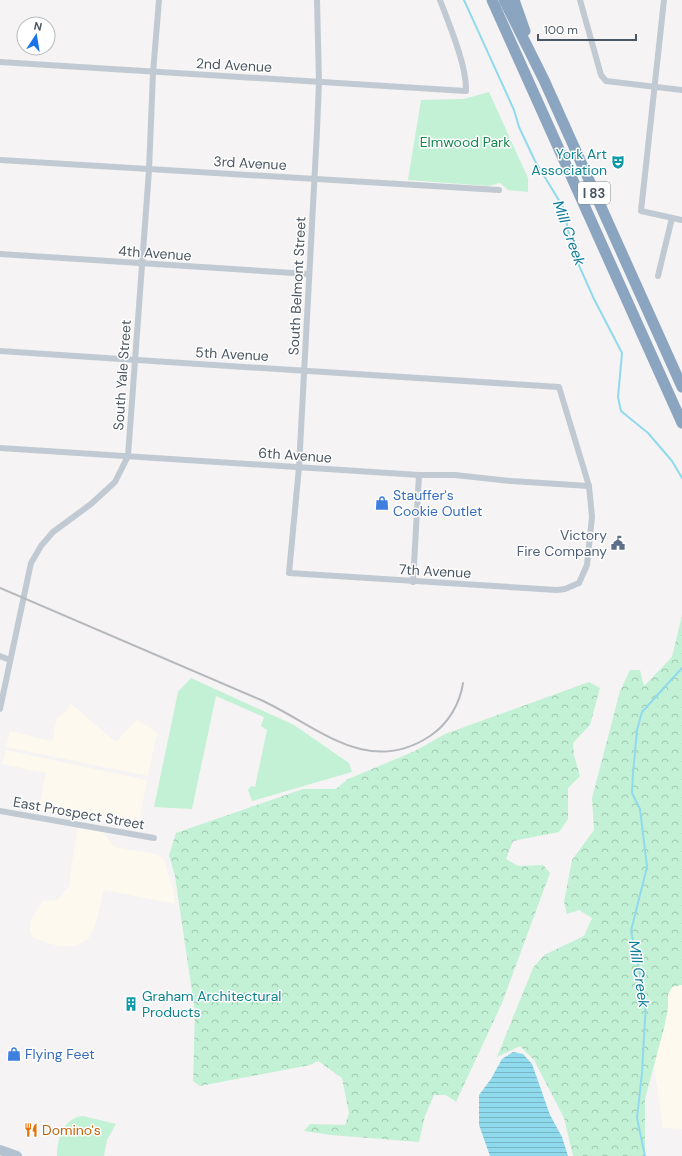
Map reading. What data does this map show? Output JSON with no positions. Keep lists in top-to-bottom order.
{
  "streets": {
    "highway": ["I 83"],
    "street": [
      "2nd Avenue",
      "3rd Avenue",
      "4th Avenue",
      "South Belmont Street",
      "5th Avenue",
      "South Yale Street",
      "6th Avenue",
      "7th Avenue",
      "East Prospect Street"
    ]
  },
  "crossings": [
    ["2nd Avenue", "South Belmont Street"],
    ["2nd Avenue", "South Yale Street"],
    ["3rd Avenue", "South Belmont Street"],
    ["3rd Avenue", "South Yale Street"],
    ["4th Avenue", "South Belmont Street"],
    ["4th Avenue", "South Yale Street"],
    ["South Belmont Street", "5th Avenue"],
    ["South Belmont Street", "6th Avenue"],
    ["South Belmont Street", "7th Avenue"],
    ["5th Avenue", "South Yale Street"],
    ["5th Avenue", "6th Avenue"],
    ["5th Avenue", "7th Avenue"],
    ["South Yale Street", "6th Avenue"],
    ["6th Avenue", "7th Avenue"]
  ],
  "water": ["Mill Creek"],
  "parks": ["Elmwood Park"],
  "places": {
    "theatre": ["York Art Association"],
    "shop": ["Stauffer's Cookie Outlet", "Flying Feet"],
    "public building": ["Victory Fire Company"],
    "building": ["Graham Architectural Products"],
    "restaurant": ["Domino's"]
  },
  "scale_bar": "100 m",
  "north": "top"
}
